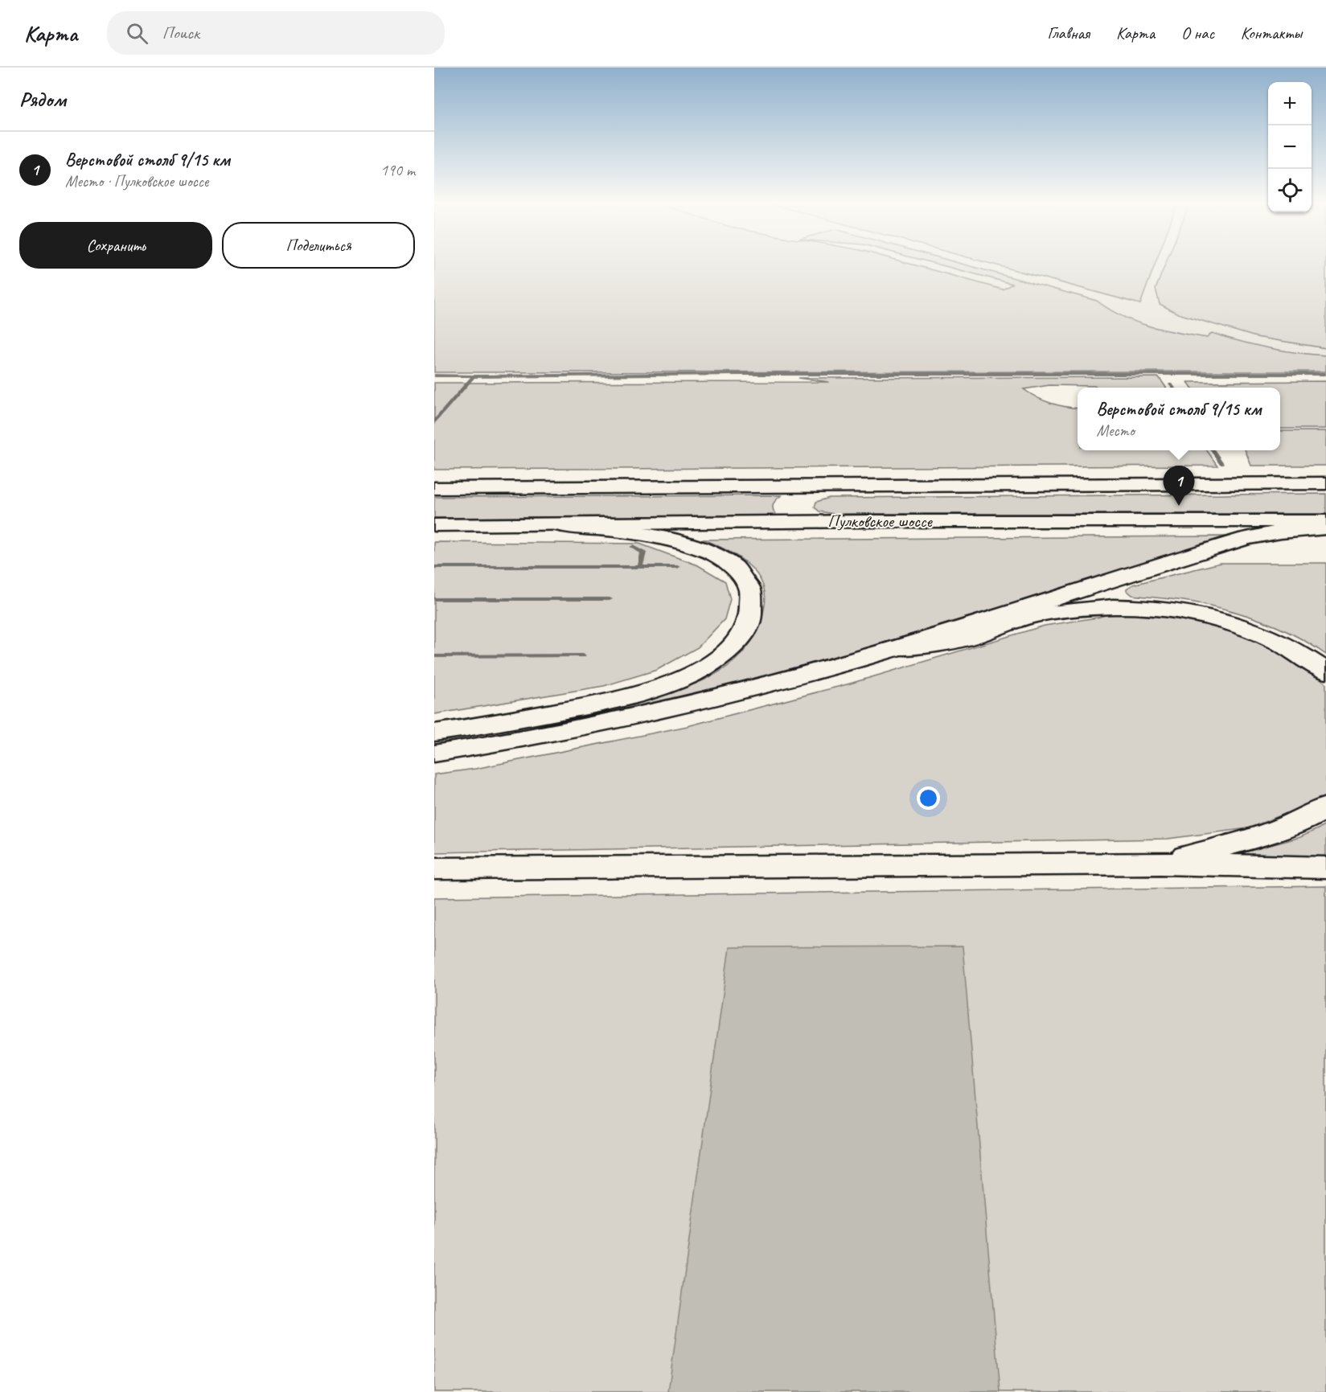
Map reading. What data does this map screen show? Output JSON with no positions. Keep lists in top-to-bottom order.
{
  "streets": {
    "main road": ["Пулковское шоссе"]
  },
  "page": {
    "header": "Карта",
    "search": "Поиск",
    "nav": [
      "Главная",
      "Карта",
      "О нас",
      "Контакты"
    ],
    "heading": "Рядом",
    "map_buttons": ["+", "−"],
    "list": [
      {
        "mark": "1",
        "name": "Верстовой столб 9/15 км",
        "note": "Место · Пулковское шоссе",
        "value": "190 m"
      }
    ],
    "buttons": ["Сохранить", "Поделиться"],
    "popup": ["Верстовой столб 9/15 км", "Место"],
    "pins": "1"
  }
}
